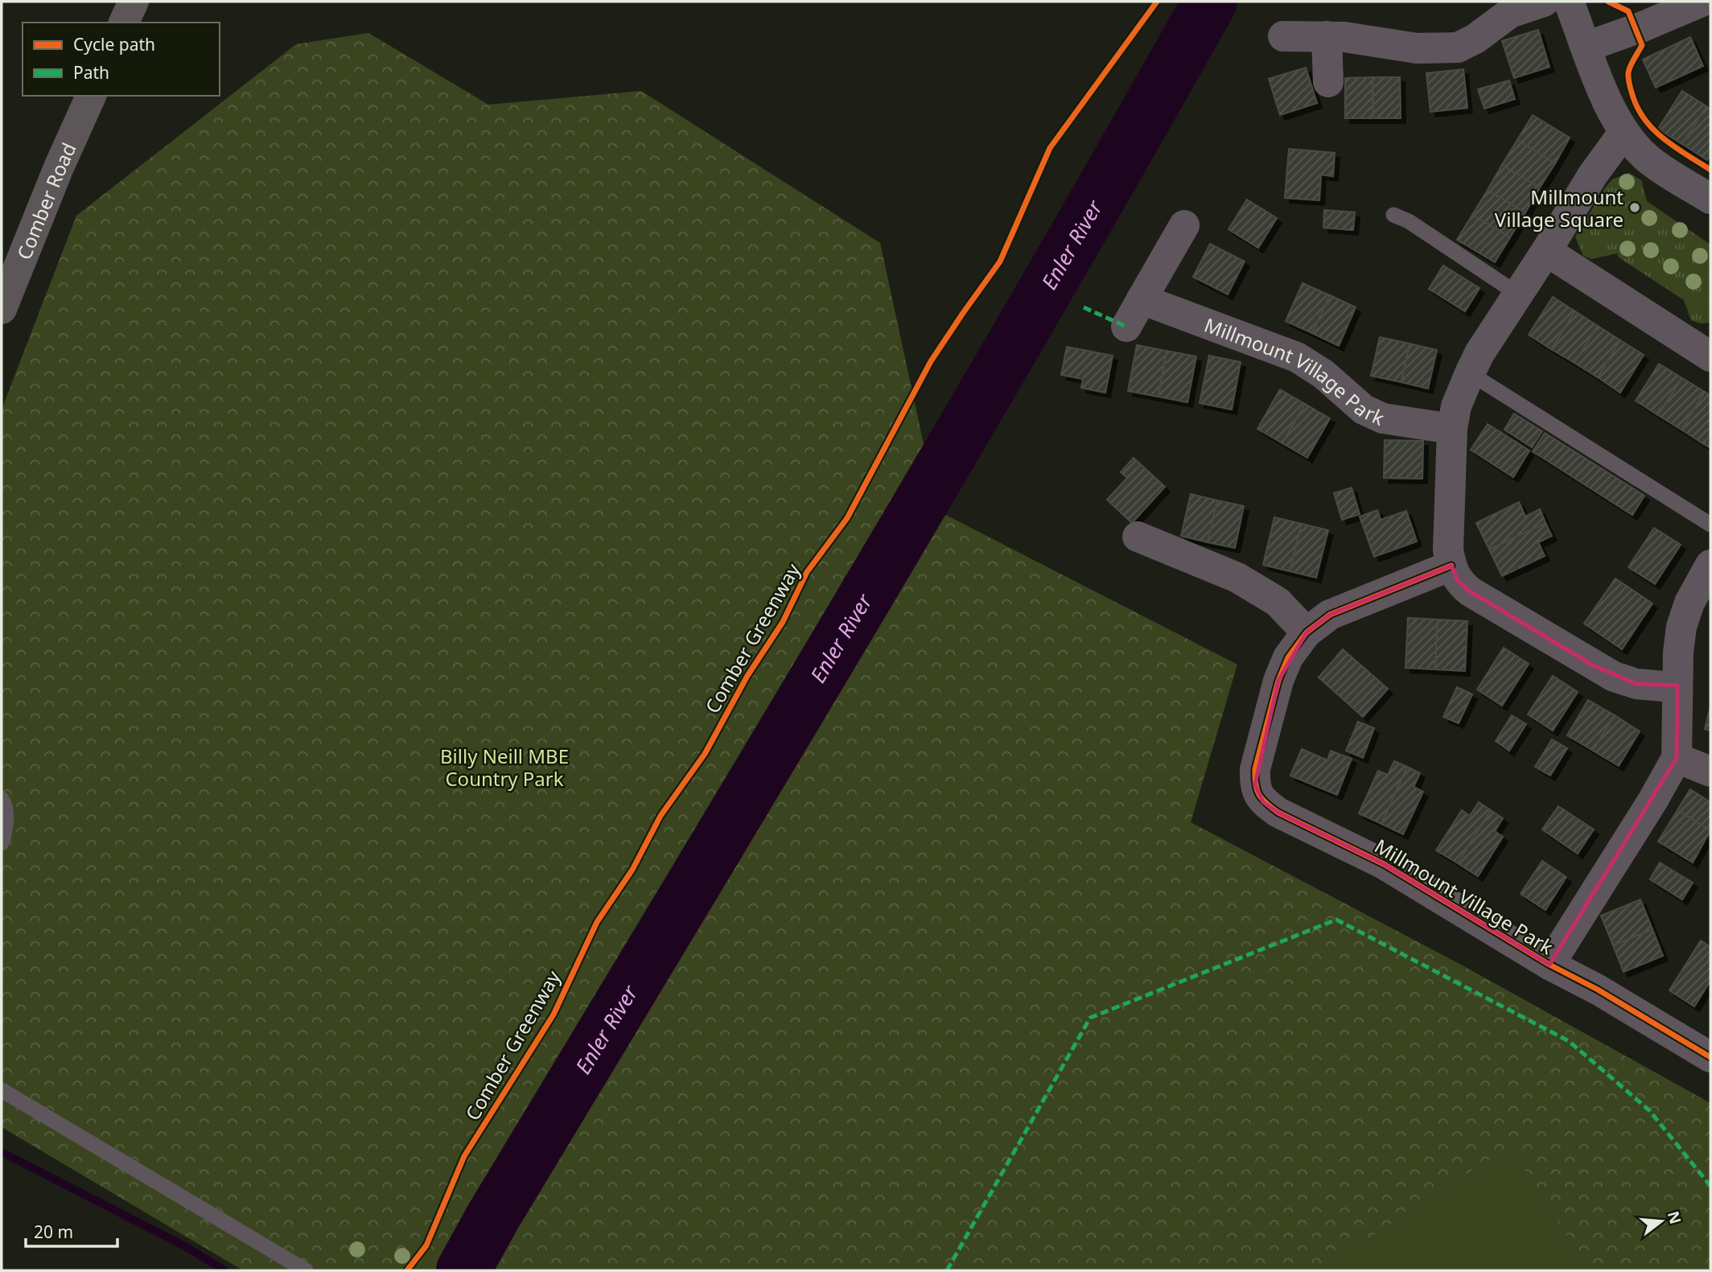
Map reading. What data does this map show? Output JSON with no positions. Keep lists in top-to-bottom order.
{
  "streets": {
    "highway": ["Comber Road"],
    "street": ["Millmount Village Park"],
    "cycle path": ["Comber Greenway"]
  },
  "water": ["Enler River"],
  "parks": ["Billy Neill MBE Country Park"],
  "places": ["Millmount Village Square"],
  "legend": ["Cycle path", "Path"],
  "scale_bar": "20 m",
  "north": "right"
}
